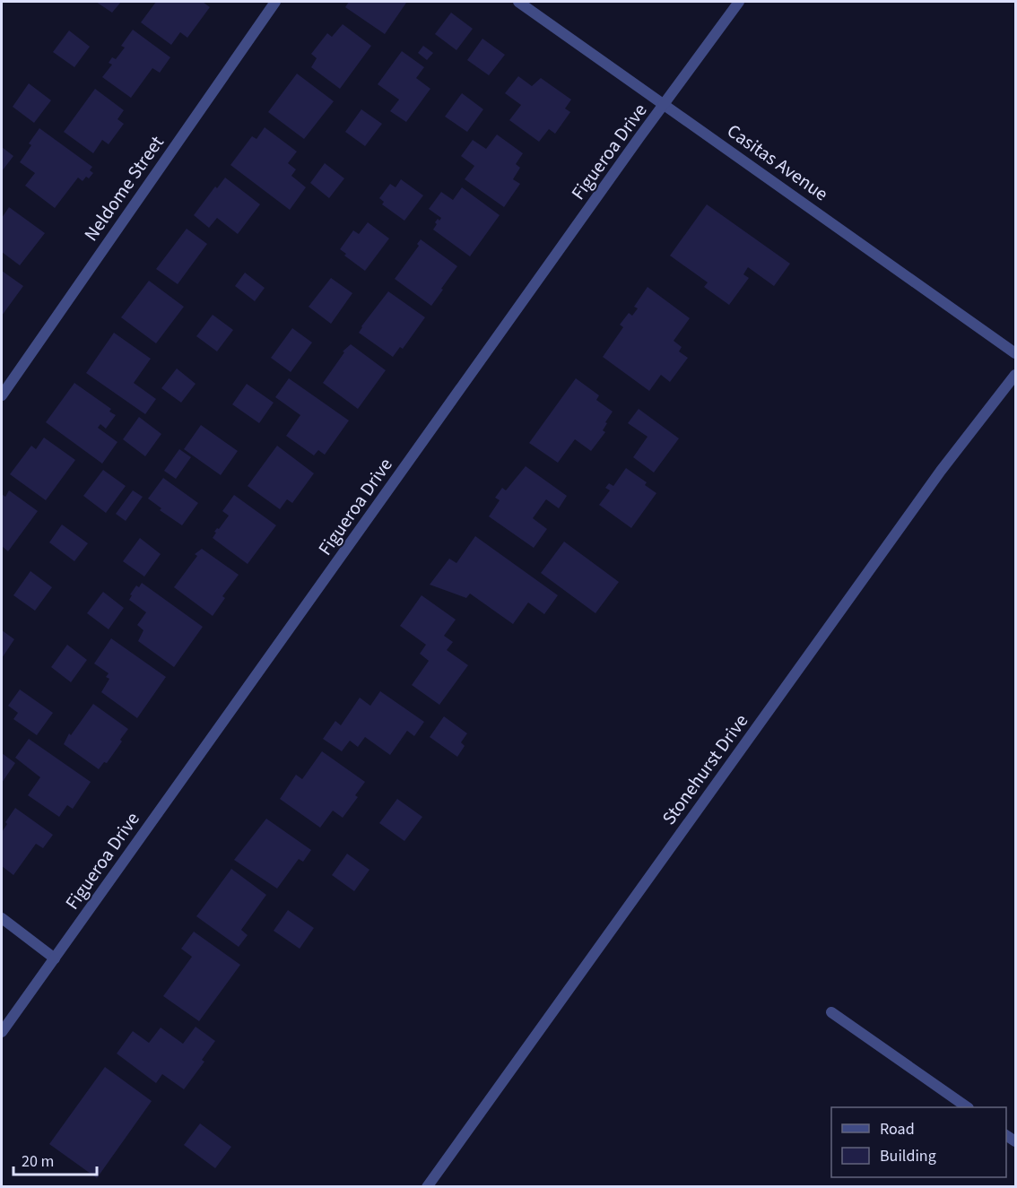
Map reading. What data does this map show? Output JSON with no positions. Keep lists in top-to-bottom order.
{
  "streets": {
    "street": [
      "Figueroa Drive",
      "Casitas Avenue",
      "Neldome Street",
      "Stonehurst Drive"
    ]
  },
  "crossings": [
    ["Figueroa Drive", "Casitas Avenue"]
  ],
  "legend": ["Road", "Building"],
  "scale_bar": "20 m"
}
